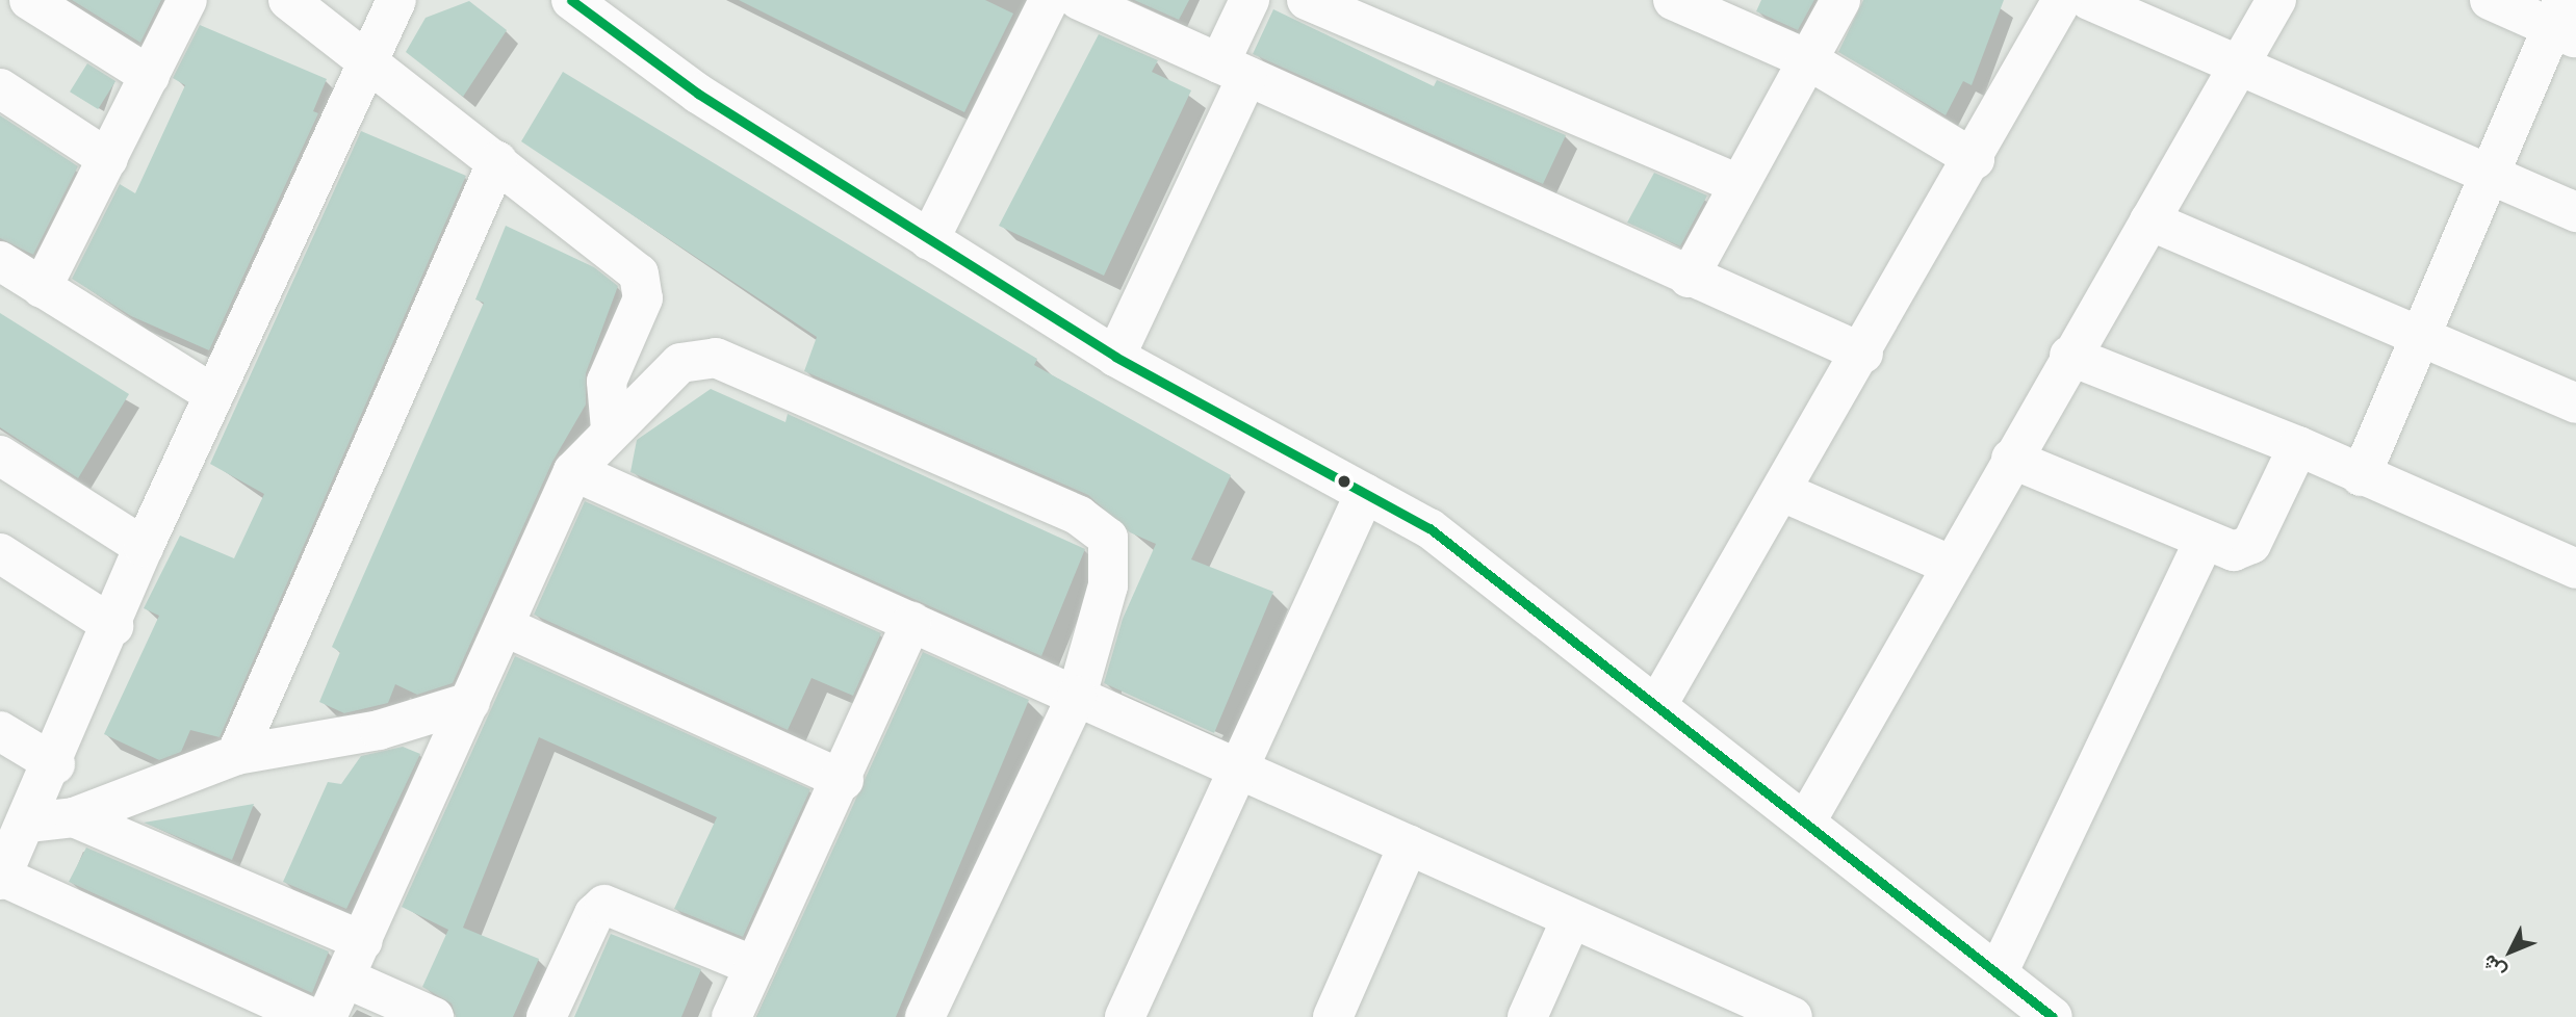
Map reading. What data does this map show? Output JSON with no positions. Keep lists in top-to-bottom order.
{
  "north": "bottom left"
}
